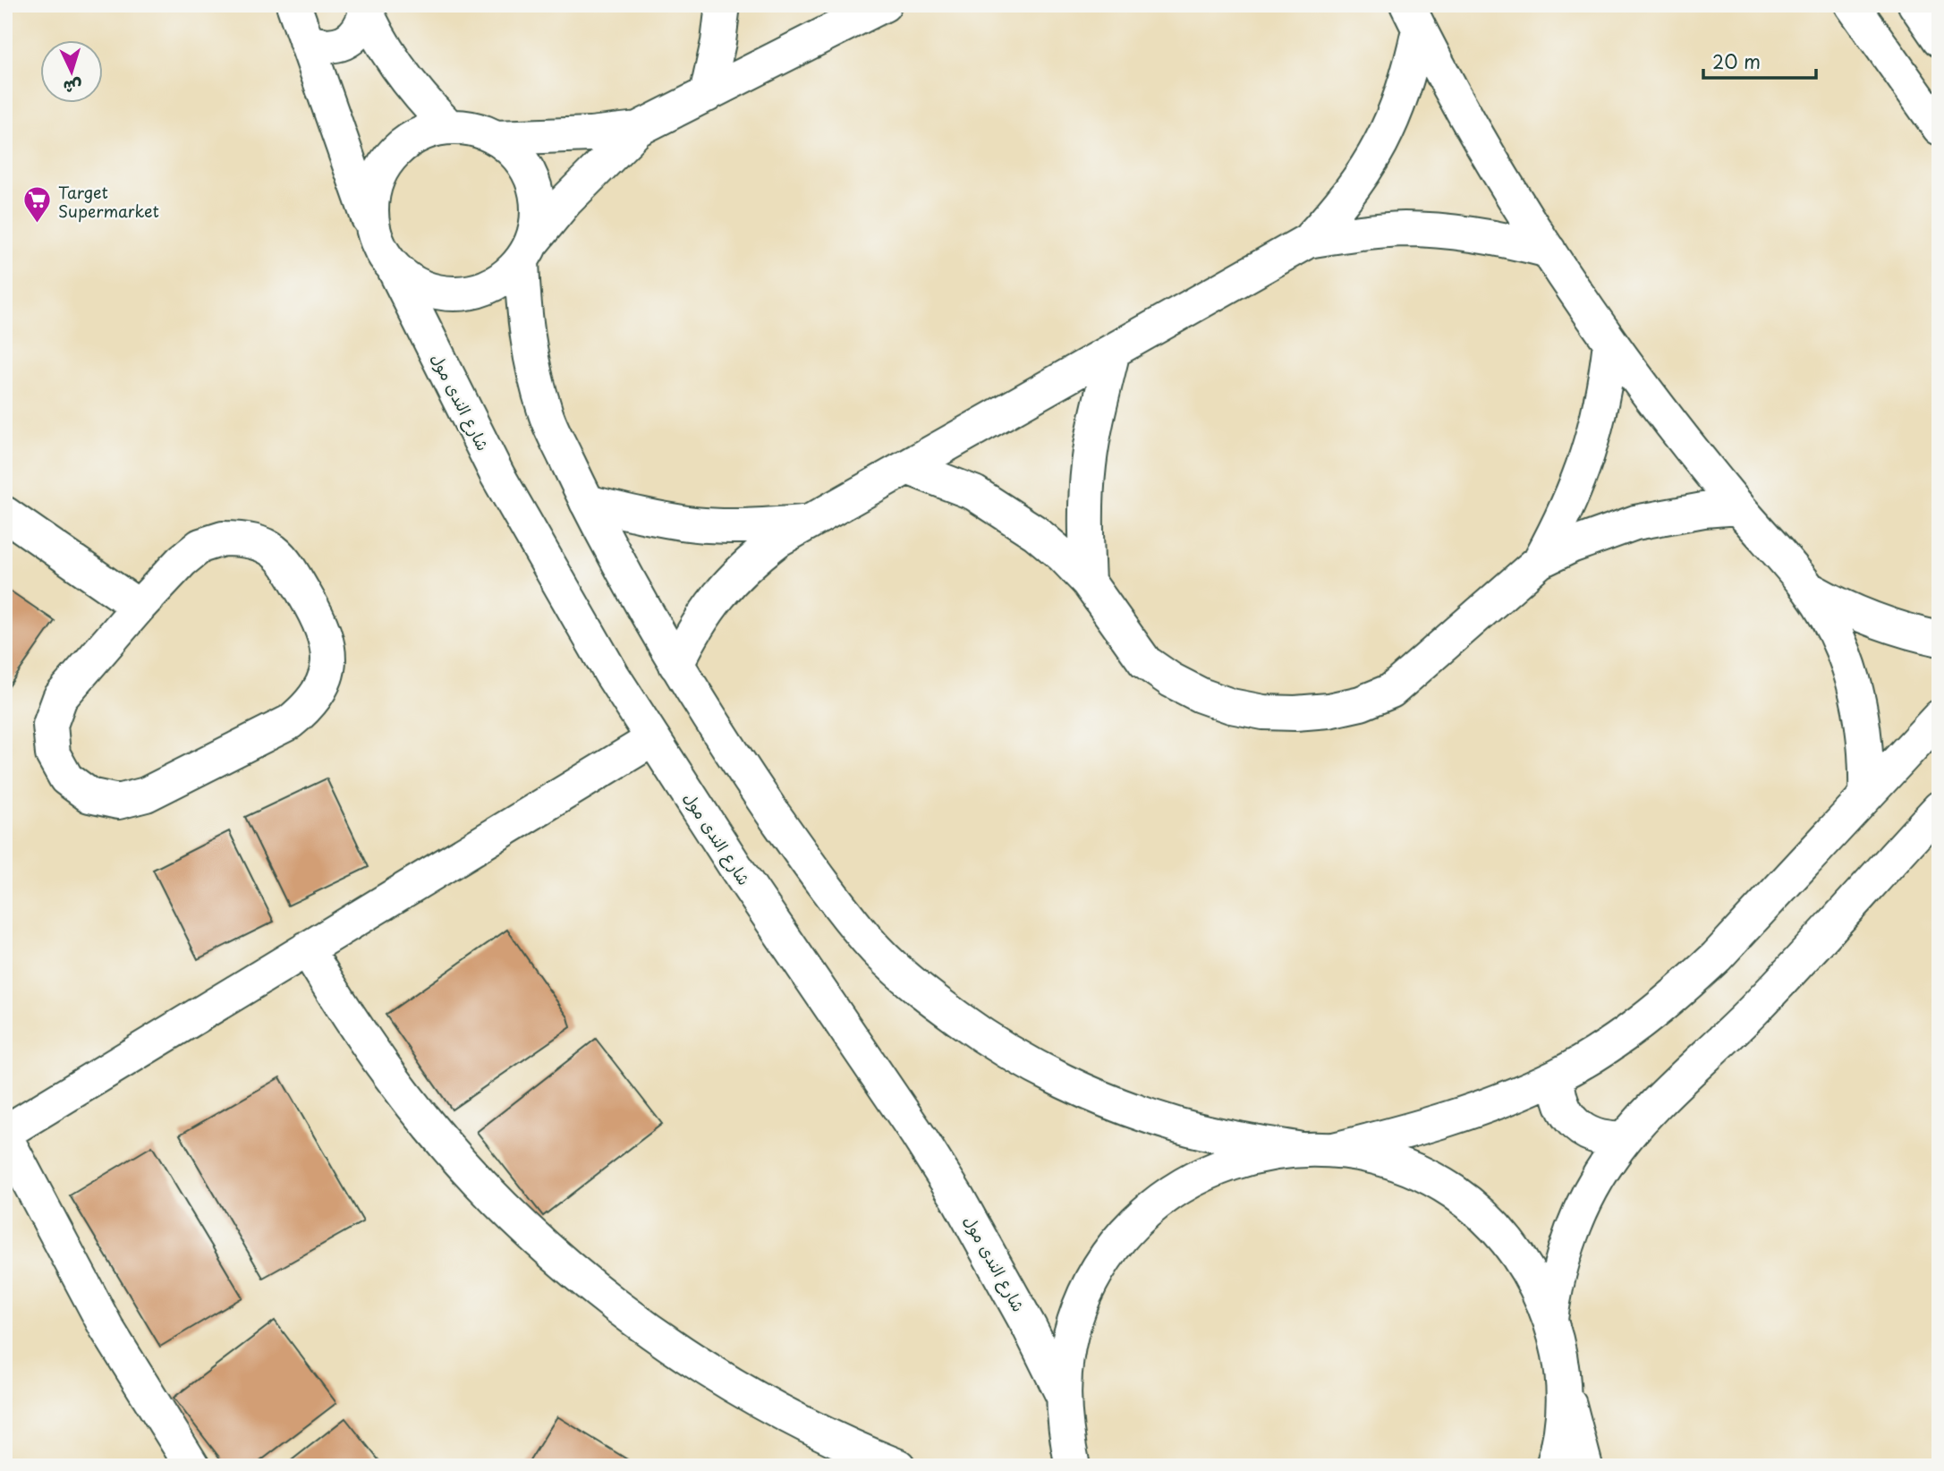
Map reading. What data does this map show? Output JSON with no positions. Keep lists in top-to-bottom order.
{
  "streets": {
    "street": ["شارع الندى مول"]
  },
  "places": {
    "supermarket": ["Target Supermarket"]
  },
  "scale_bar": "20 m",
  "north": "bottom"
}
